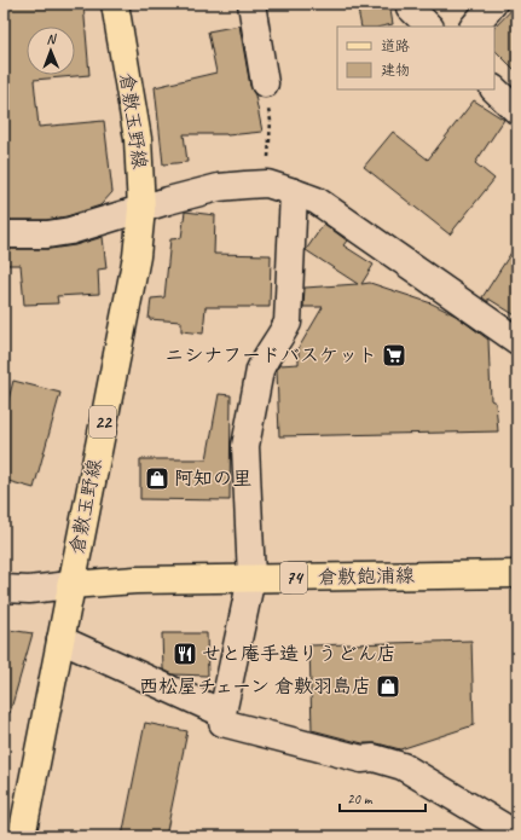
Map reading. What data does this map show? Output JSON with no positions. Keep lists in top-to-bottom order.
{
  "streets": {
    "main road": [
      "倉敷玉野線",
      "22",
      "倉敷飽浦線",
      "74"
    ]
  },
  "crossings": [
    ["倉敷玉野線", "倉敷飽浦線"]
  ],
  "places": {
    "supermarket": ["ニシナフードバスケット"],
    "shop": ["阿知の里", "西松屋チェーン 倉敷羽島店"],
    "restaurant": ["せと庵手造りうどん店"]
  },
  "legend": ["道路", "建物"],
  "scale_bar": "20 m",
  "north": "top"
}
